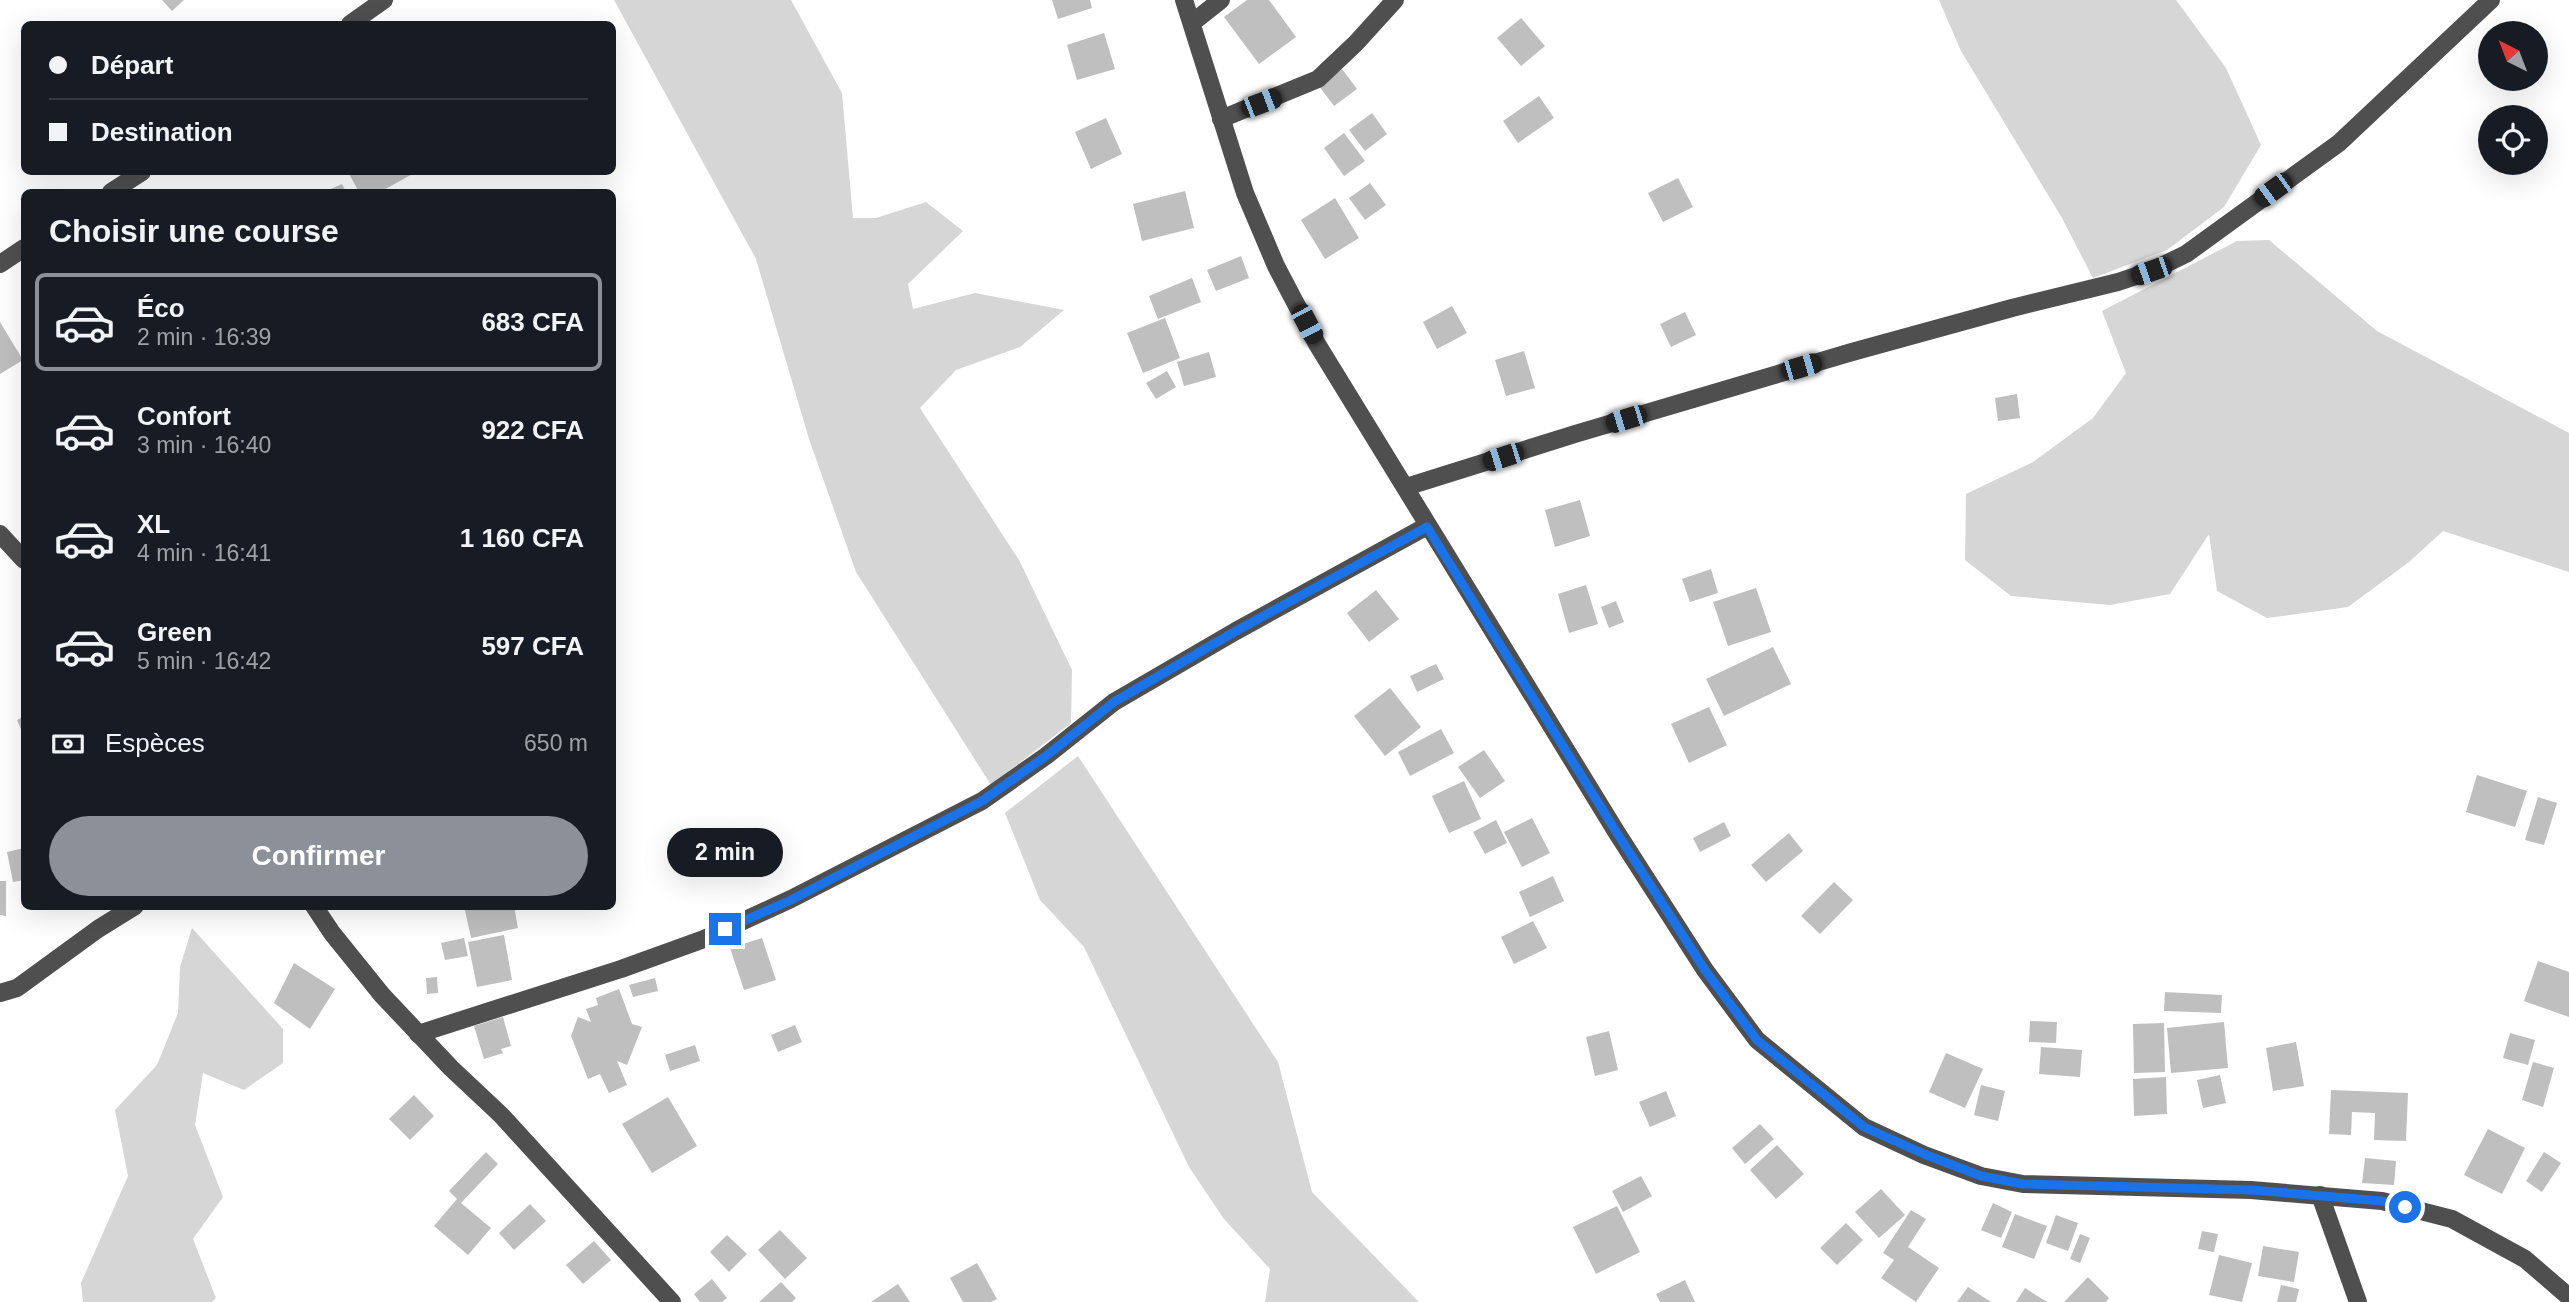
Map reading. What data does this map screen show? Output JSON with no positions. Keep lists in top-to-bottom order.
{
  "north": "top left",
  "page": {
    "banner": ["Départ", "Destination"],
    "heading": "Choisir une course",
    "list": [
      {
        "name": "Éco",
        "note": "2 min · 16:39",
        "value": "683 CFA"
      },
      {
        "name": "Confort",
        "note": "3 min · 16:40",
        "value": "922 CFA"
      },
      {
        "name": "XL",
        "note": "4 min · 16:41",
        "value": "1 160 CFA"
      },
      {
        "name": "Green",
        "note": "5 min · 16:42",
        "value": "597 CFA"
      }
    ],
    "pay": ["Espèces", "650 m"],
    "buttons": "Confirmer",
    "bubble": "2 min"
  }
}
